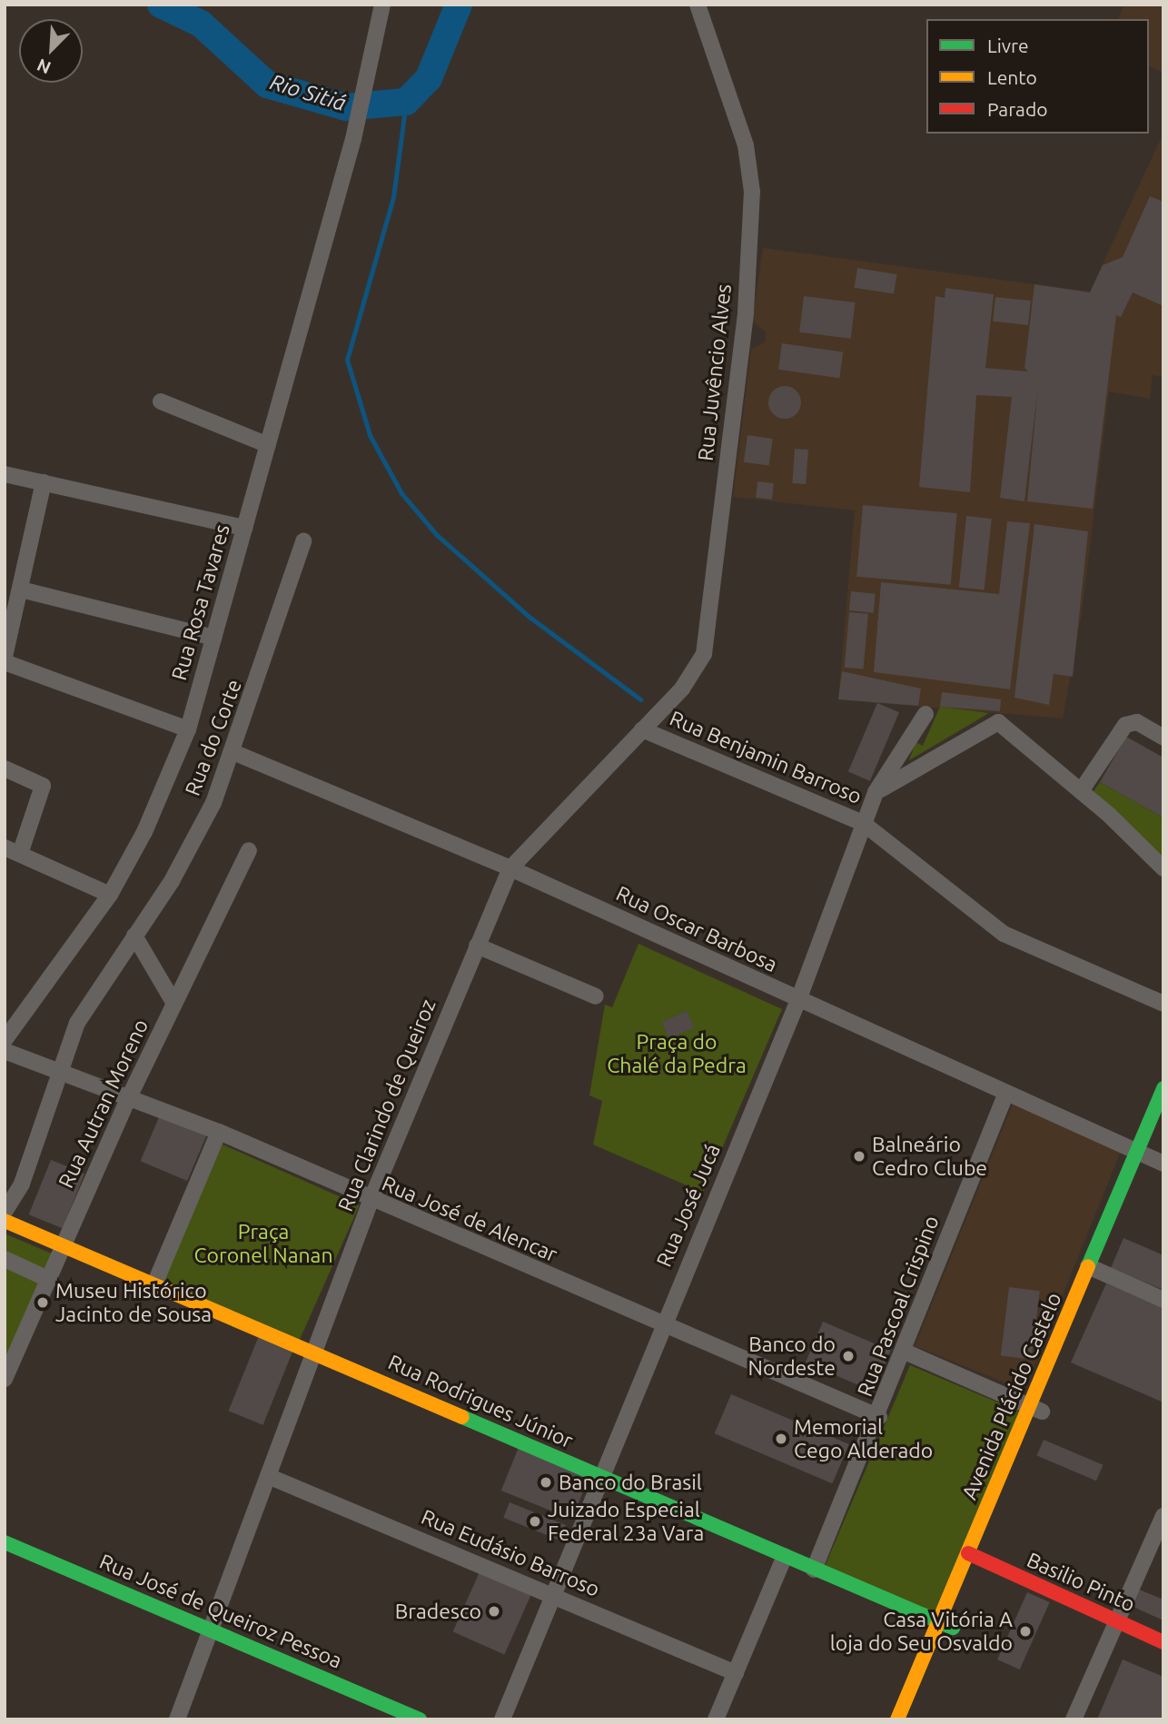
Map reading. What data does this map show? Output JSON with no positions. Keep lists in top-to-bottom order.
{
  "streets": {
    "main road": [
      "Avenida Plácido Castelo",
      "Rua Rodrigues Júnior",
      "Basilio Pinto",
      "Rua José de Queiroz Pessoa"
    ],
    "street": [
      "Rua Juvêncio Alves",
      "Rua Rosa Tavares",
      "Rua do Corte",
      "Rua Benjamin Barroso",
      "Rua Oscar Barbosa",
      "Rua Autran Moreno",
      "Rua Clarindo de Queiroz",
      "Rua José Jucá",
      "Rua José de Alencar",
      "Rua Pascoal Crispino",
      "Rua Eudásio Barroso"
    ]
  },
  "crossings": [
    ["Rua Juvêncio Alves", "Rua Benjamin Barroso"],
    ["Rua Juvêncio Alves", "Rua Clarindo de Queiroz"],
    ["Rua do Corte", "Rua Oscar Barbosa"],
    ["Rua do Corte", "Rua José de Alencar"],
    ["Rua Benjamin Barroso", "Rua Clarindo de Queiroz"],
    ["Rua Benjamin Barroso", "Rua José Jucá"],
    ["Rua Oscar Barbosa", "Rua Clarindo de Queiroz"],
    ["Rua Oscar Barbosa", "Rua José Jucá"],
    ["Rua Oscar Barbosa", "Rua Pascoal Crispino"],
    ["Rua Oscar Barbosa", "Avenida Plácido Castelo"],
    ["Rua Autran Moreno", "Rua José de Alencar"],
    ["Rua Autran Moreno", "Rua Rodrigues Júnior"],
    ["Rua Clarindo de Queiroz", "Rua José de Alencar"],
    ["Rua Clarindo de Queiroz", "Rua Rodrigues Júnior"],
    ["Rua Clarindo de Queiroz", "Rua Eudásio Barroso"],
    ["Rua Clarindo de Queiroz", "Rua José de Queiroz Pessoa"],
    ["Rua José Jucá", "Rua José de Alencar"],
    ["Rua José Jucá", "Rua Rodrigues Júnior"],
    ["Rua José Jucá", "Rua Eudásio Barroso"],
    ["Rua José de Alencar", "Rua Pascoal Crispino"],
    ["Rua Pascoal Crispino", "Rua Rodrigues Júnior"],
    ["Avenida Plácido Castelo", "Rua Rodrigues Júnior"],
    ["Avenida Plácido Castelo", "Basilio Pinto"]
  ],
  "water": ["Rio Sitiá"],
  "parks": ["Praça do Chalé da Pedra", "Praça Coronel Nanan"],
  "places": [
    "Balneário Cedro Clube",
    "Museu Histórico Jacinto de Sousa",
    "Banco do Nordeste",
    "Memorial Cego Alderado",
    "Banco do Brasil",
    "Juizado Especial Federal 23a Vara",
    "Bradesco",
    "Casa Vitória A loja do Seu Osvaldo"
  ],
  "legend": ["Livre", "Lento", "Parado"],
  "north": "bottom left"
}
